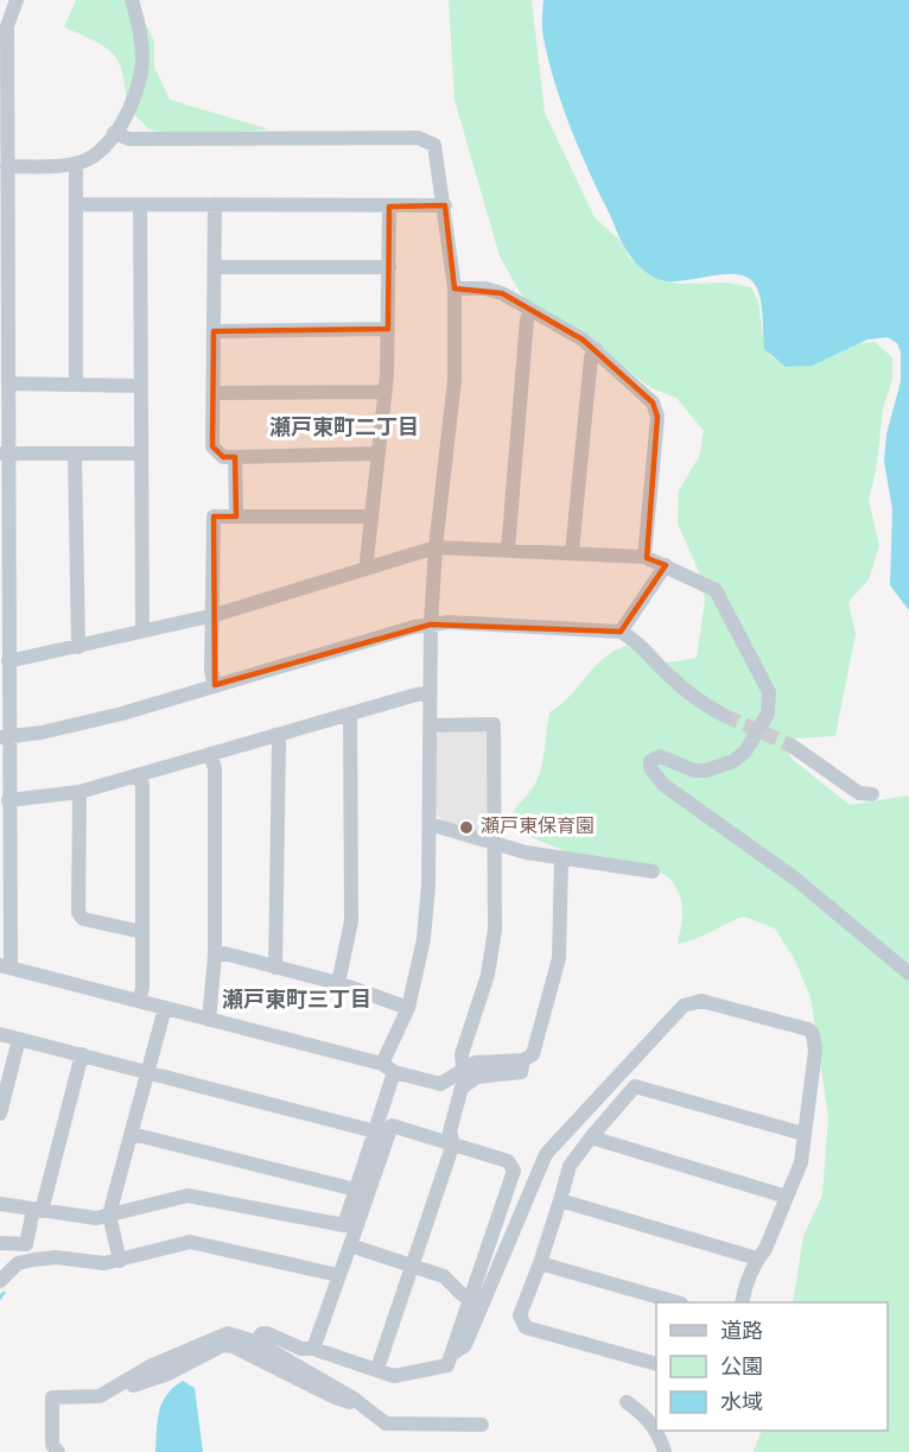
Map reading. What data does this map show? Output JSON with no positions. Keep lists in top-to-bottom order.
{
  "districts": ["瀬戸東町二丁目", "瀬戸東町三丁目"],
  "places": ["瀬戸東保育園"],
  "legend": ["道路", "公園", "水域"]
}
